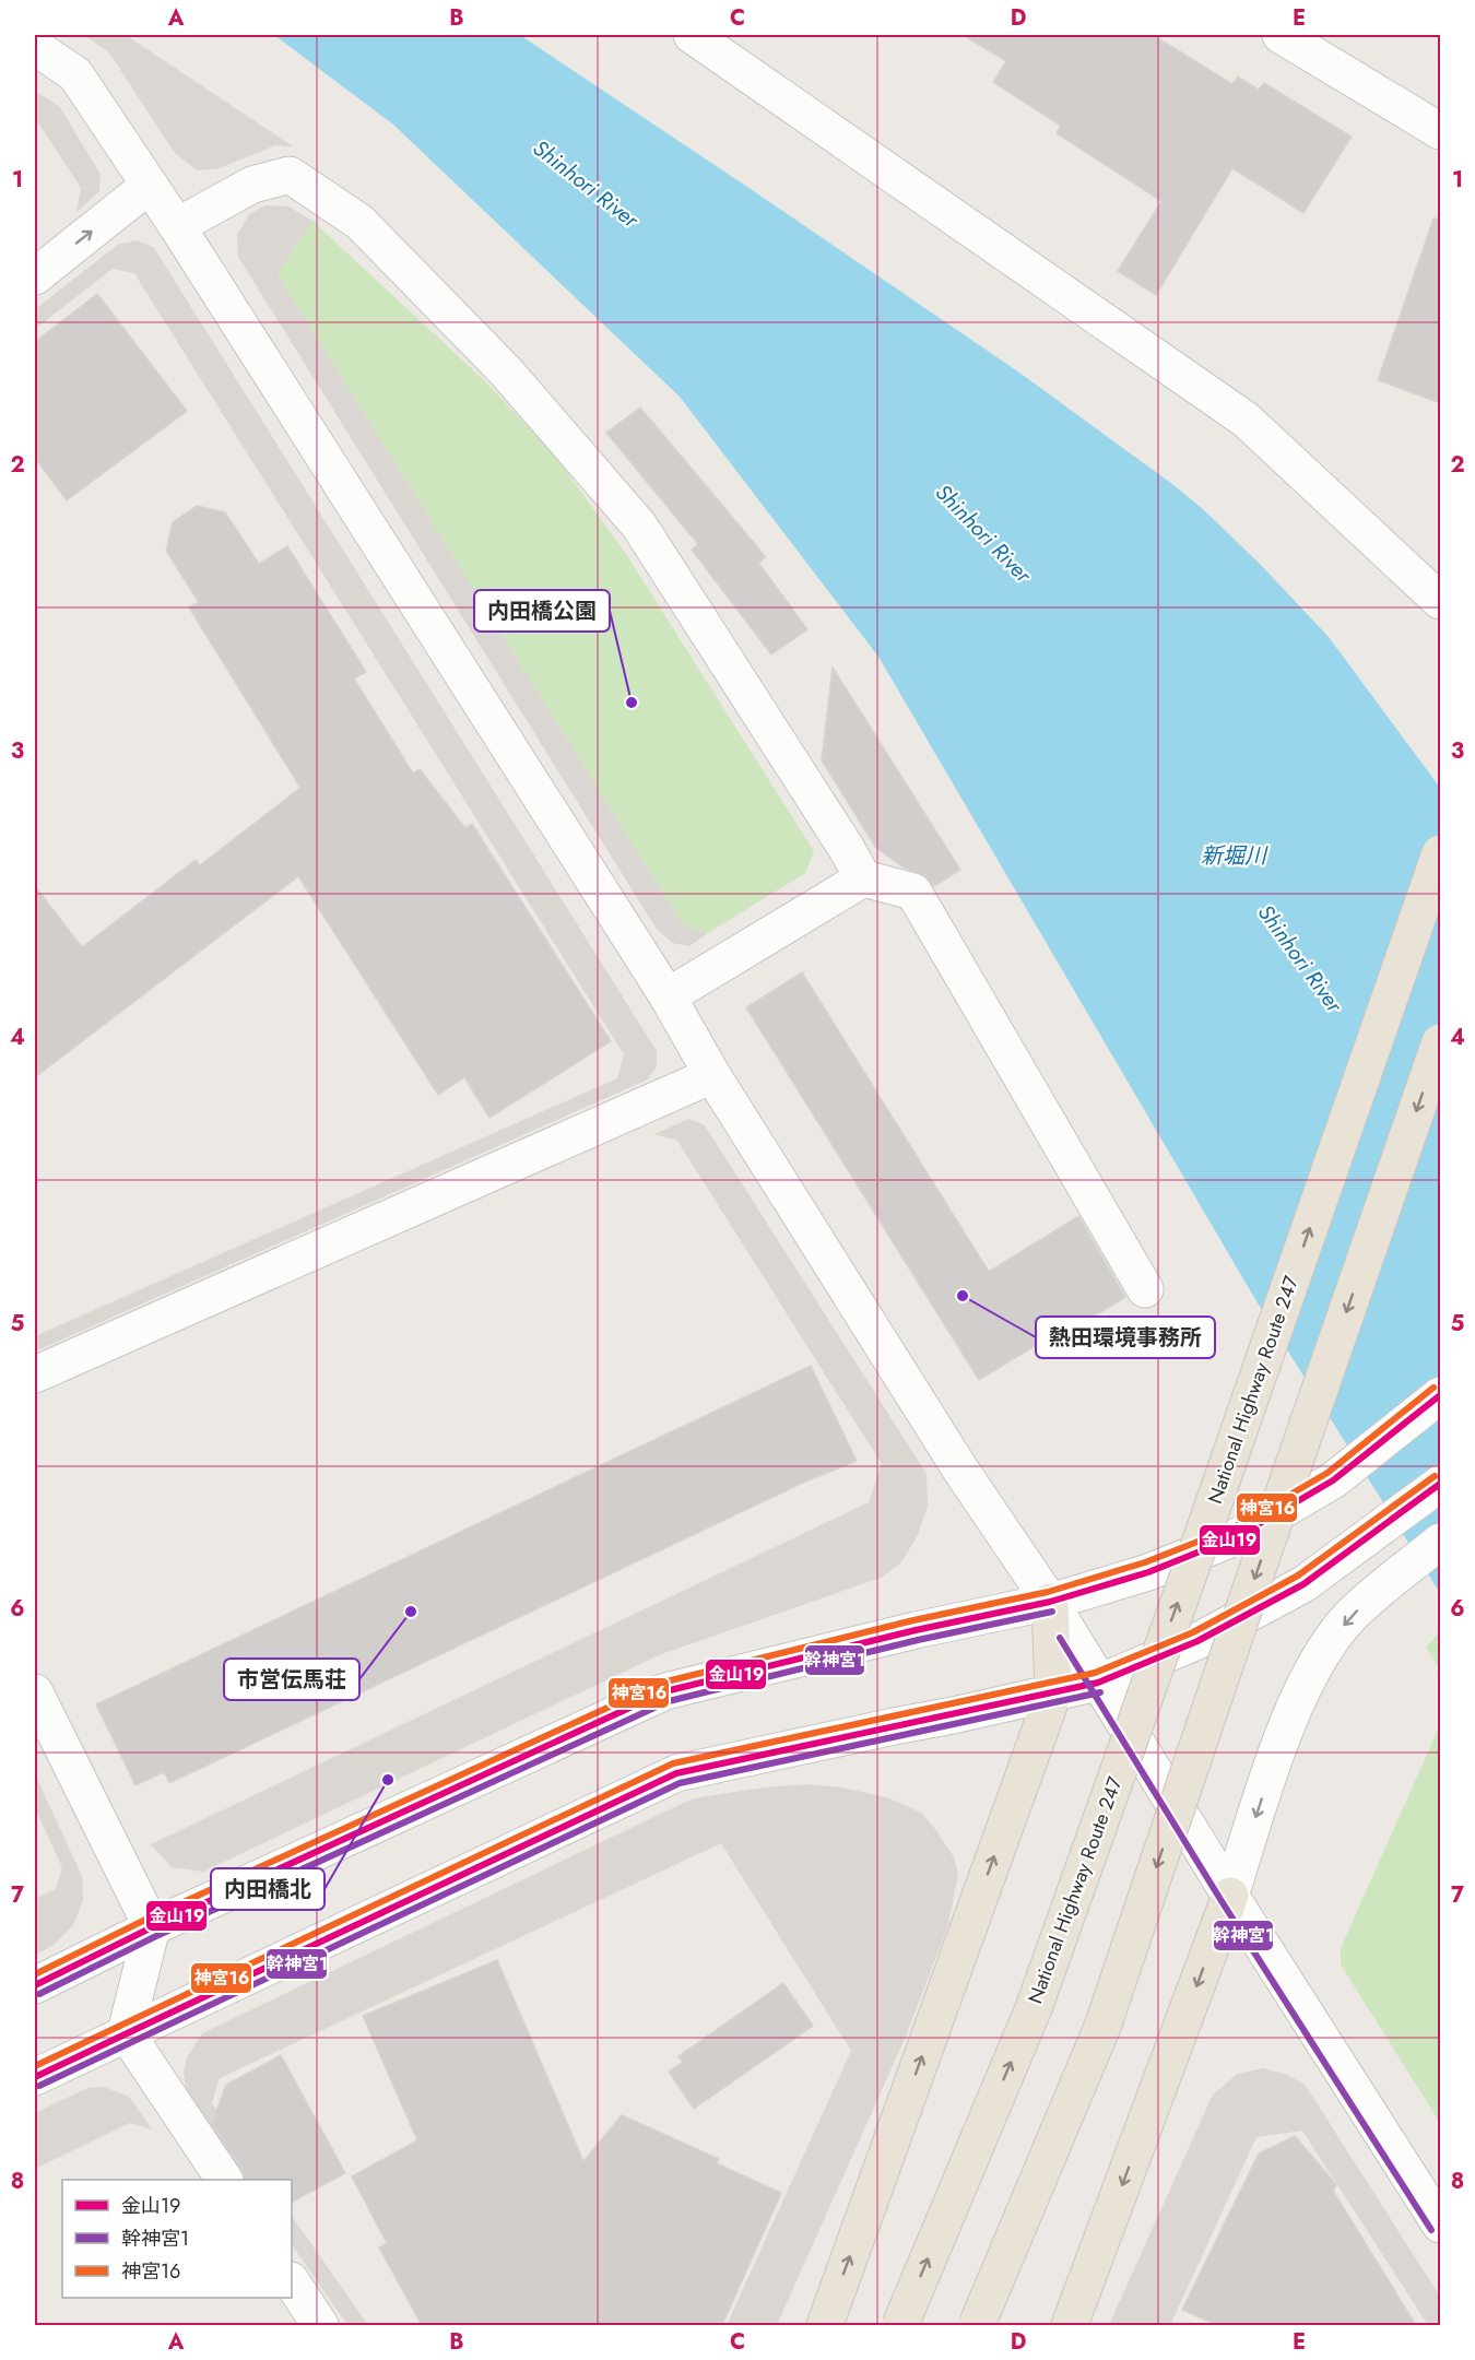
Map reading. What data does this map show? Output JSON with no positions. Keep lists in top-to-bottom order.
{
  "streets": {
    "highway": ["National Highway Route 247"]
  },
  "water": ["Shinhori River", "新堀川"],
  "places": [
    "内田橋公園",
    "熱田環境事務所",
    "市営伝馬荘",
    "内田橋北"
  ],
  "lines": ["transit line 神宮16", "transit line 金山19", "transit line 幹神宮1"],
  "legend": ["金山19", "幹神宮1", "神宮16"],
  "grid": {
    "columns": [
      "A",
      "B",
      "C",
      "D",
      "E"
    ],
    "rows": [
      "1",
      "2",
      "3",
      "4",
      "5",
      "6",
      "7",
      "8"
    ]
  }
}
